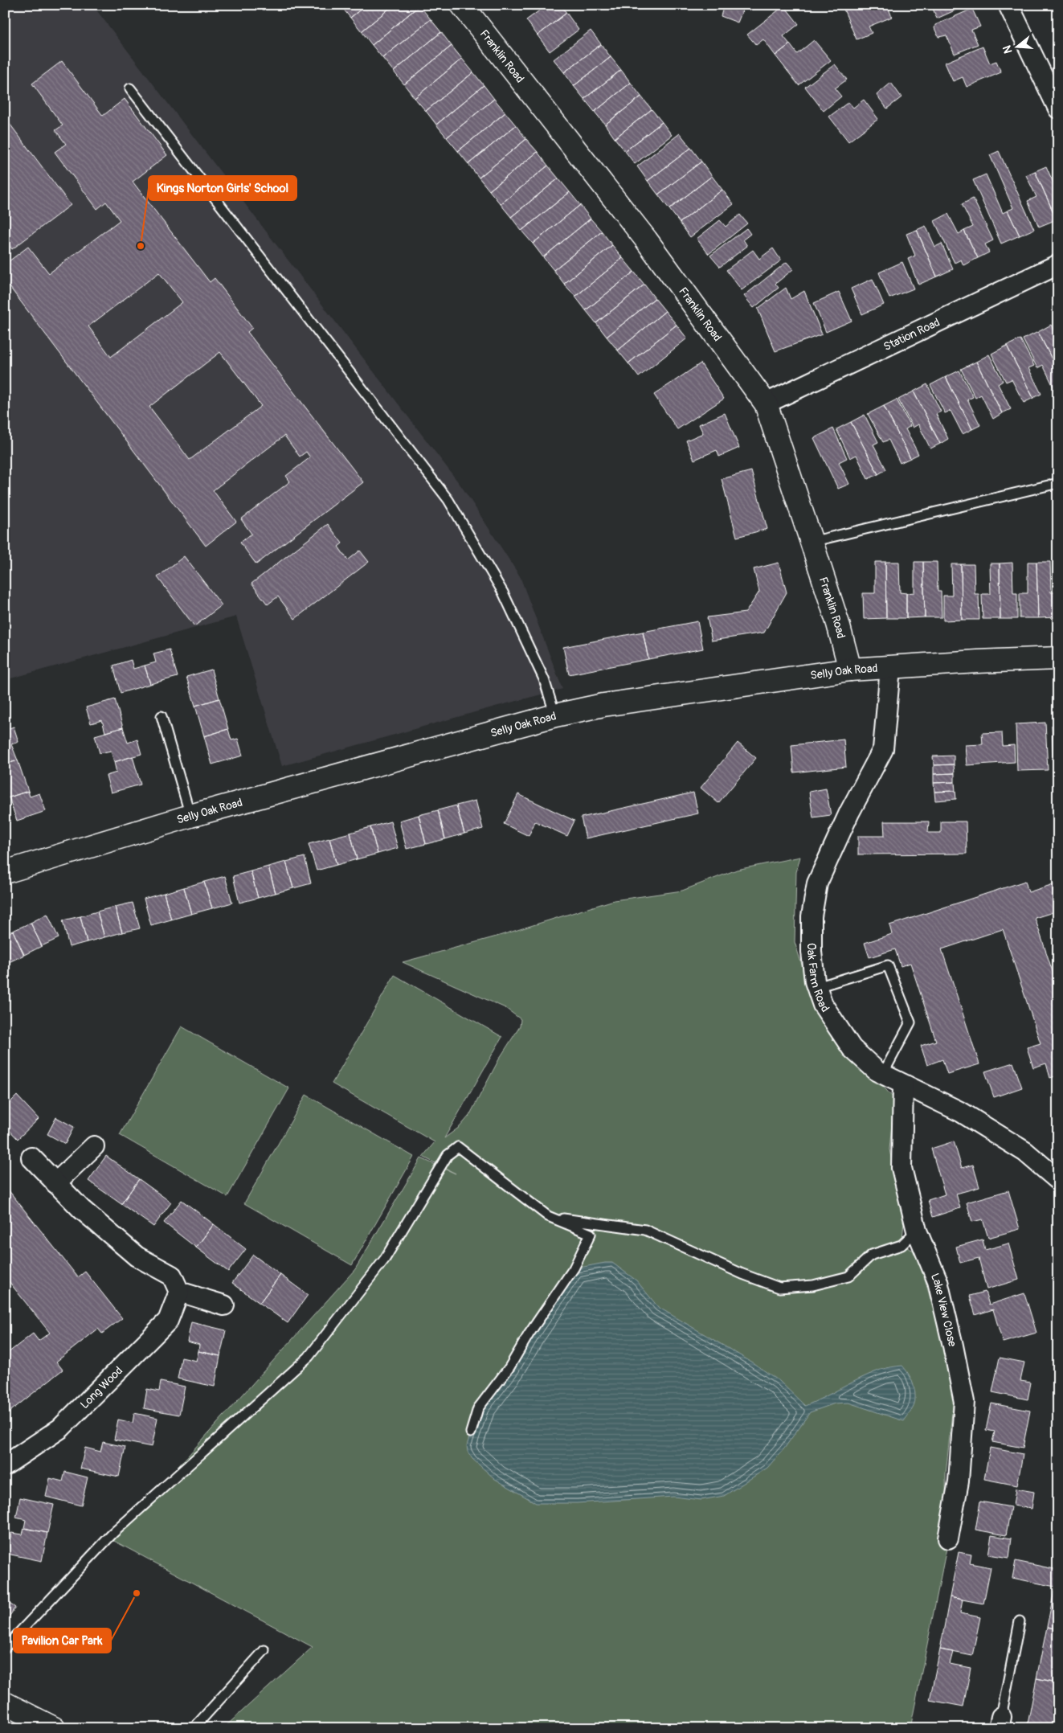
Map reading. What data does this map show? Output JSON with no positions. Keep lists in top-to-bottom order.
{
  "streets": {
    "street": [
      "Franklin Road",
      "Station Road",
      "Selly Oak Road",
      "Oak Farm Road",
      "Lake View Close",
      "Long Wood"
    ]
  },
  "crossings": [
    ["Franklin Road", "Station Road"],
    ["Franklin Road", "Selly Oak Road"],
    ["Selly Oak Road", "Oak Farm Road"],
    ["Oak Farm Road", "Lake View Close"]
  ],
  "places": ["Kings Norton Girls' School", "Pavilion Car Park"],
  "north": "left"
}
